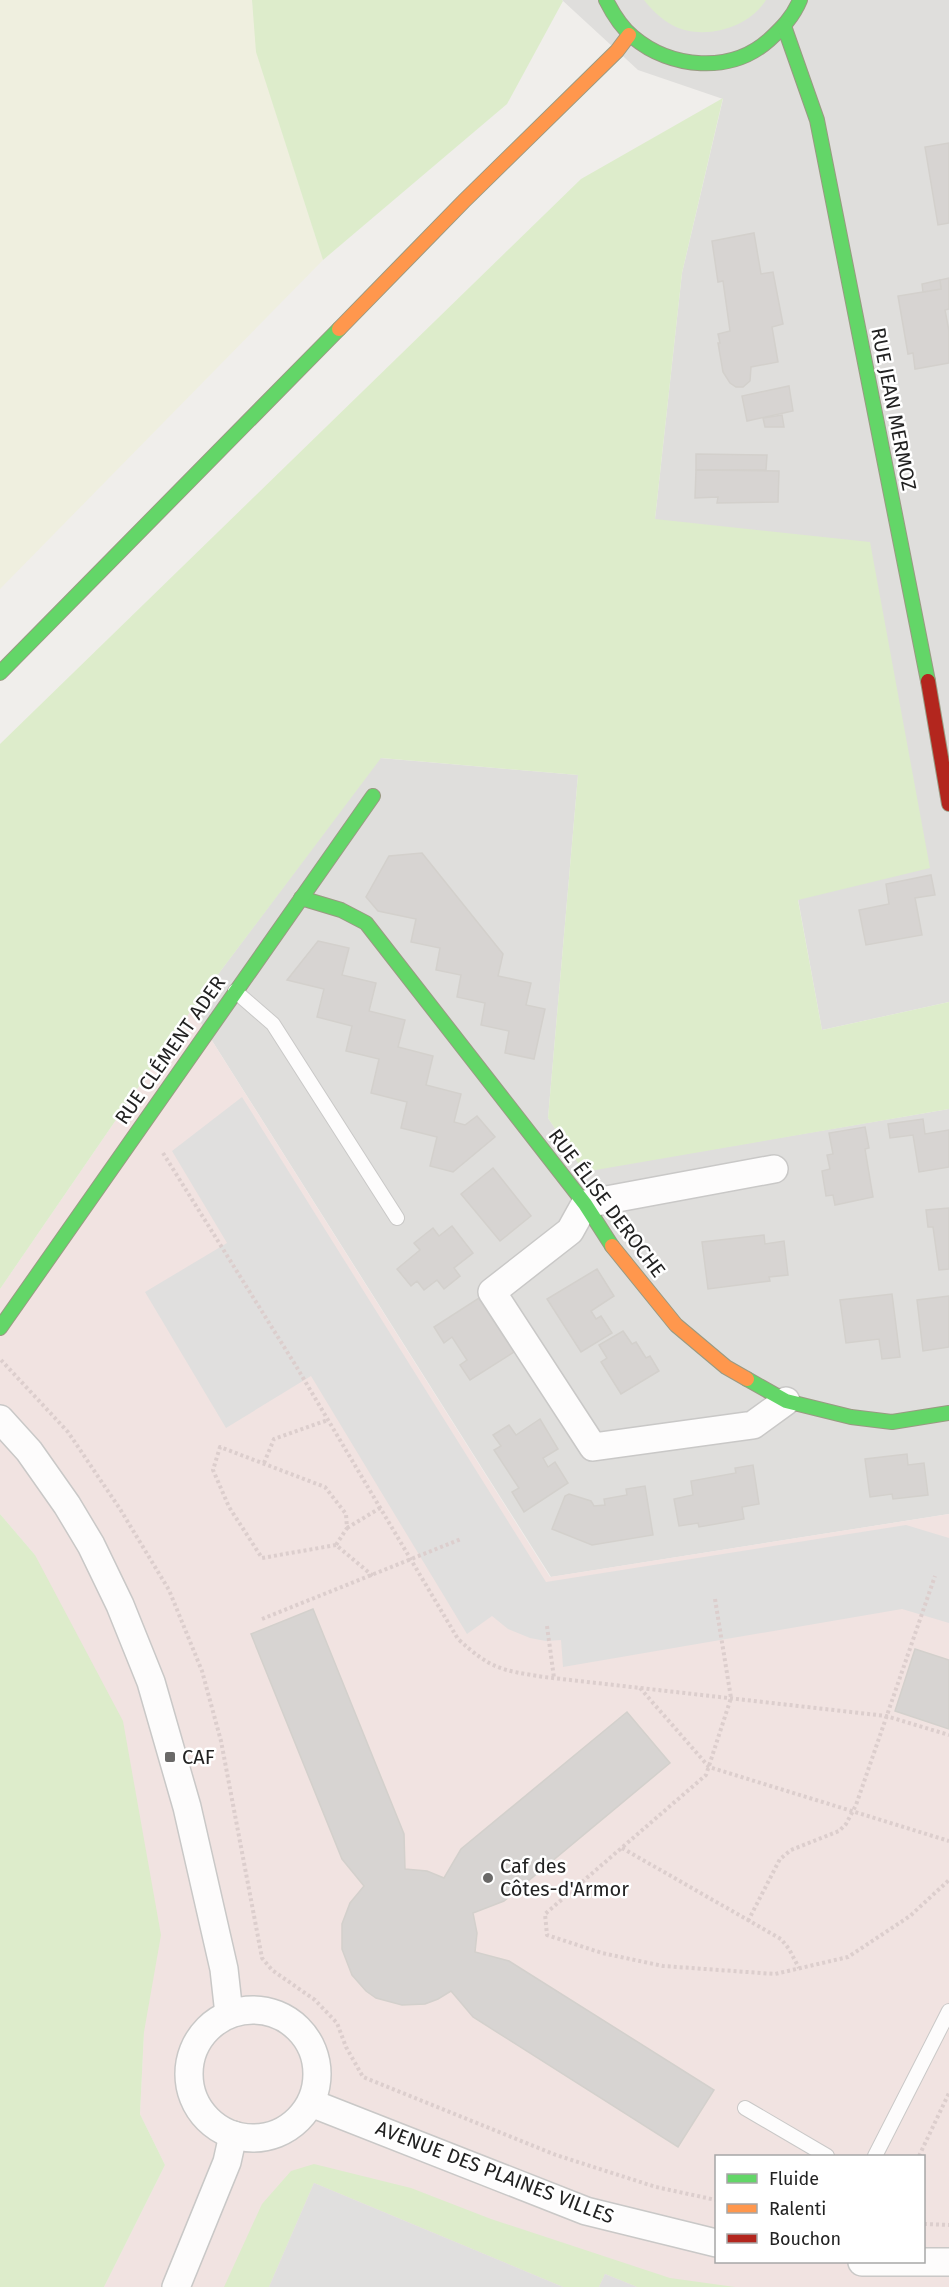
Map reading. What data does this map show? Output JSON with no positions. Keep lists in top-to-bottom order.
{
  "streets": {
    "street": [
      "RUE JEAN MERMOZ",
      "RUE CLÉMENT ADER",
      "RUE ÉLISE DEROCHE",
      "AVENUE DES PLAINES VILLES"
    ]
  },
  "crossings": [
    ["RUE CLÉMENT ADER", "RUE ÉLISE DEROCHE"]
  ],
  "places": {
    "transit": ["CAF"],
    "other": ["Caf des Côtes-d'Armor"]
  },
  "legend": ["Fluide", "Ralenti", "Bouchon"]
}
